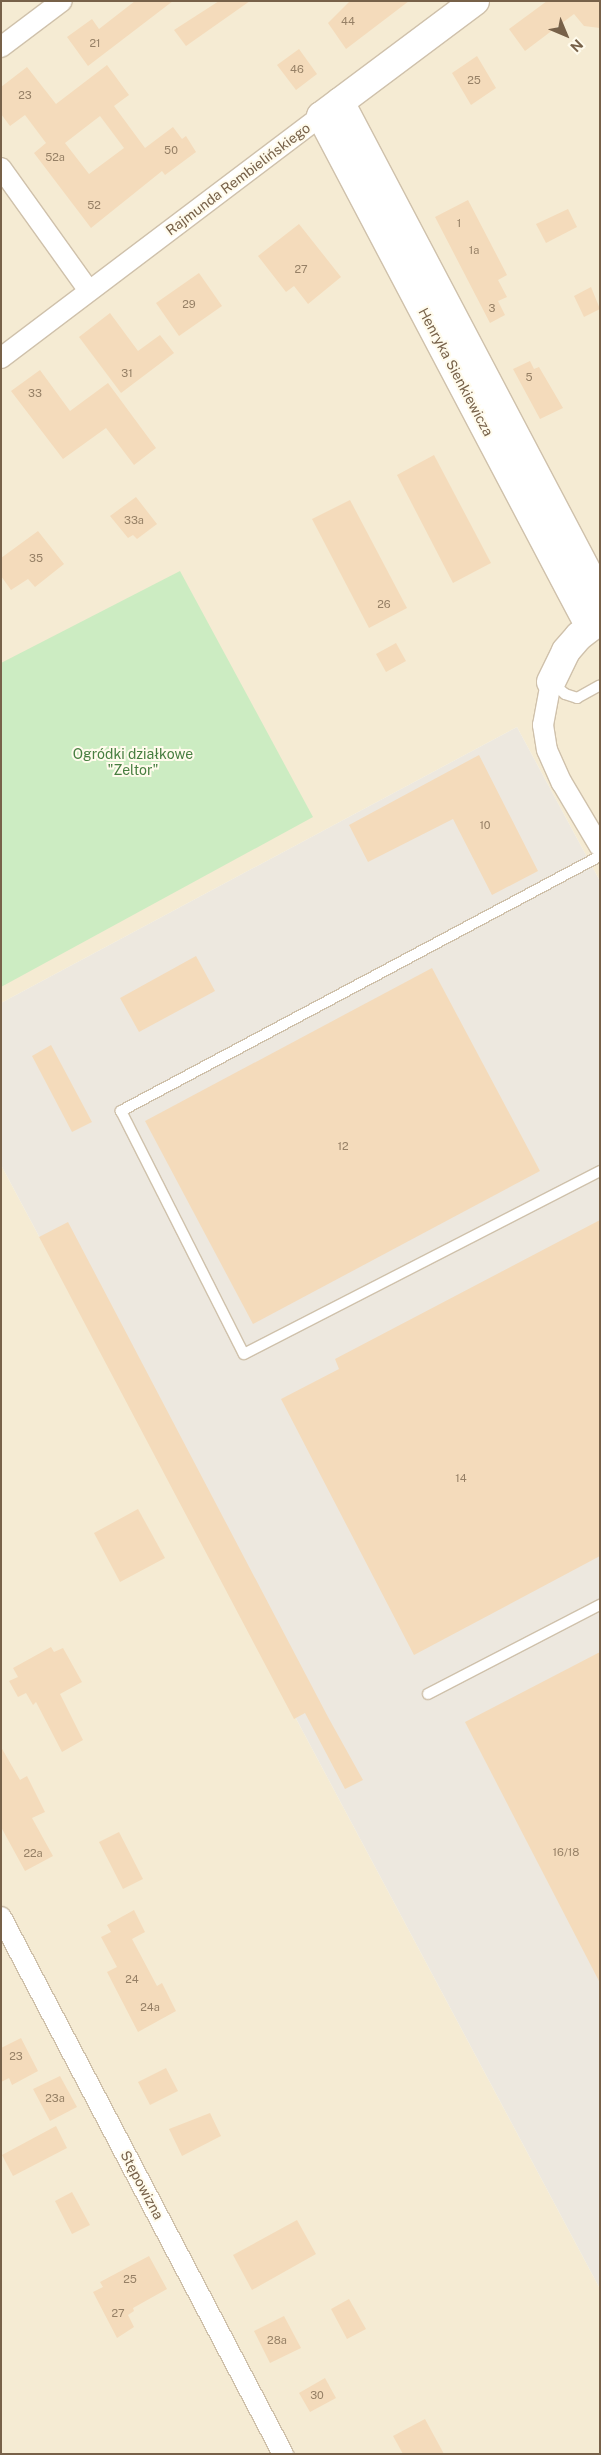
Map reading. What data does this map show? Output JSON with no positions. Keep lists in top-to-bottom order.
{
  "streets": {
    "street": ["Rajmunda Rembielińskiego", "Henryka Sienkiewicza", "Stępowizna"]
  },
  "crossings": [
    ["Rajmunda Rembielińskiego", "Henryka Sienkiewicza"]
  ],
  "parks": ["Ogródki działkowe \"Zeltor\""],
  "house_numbers": [
    "44",
    "21",
    "46",
    "25",
    "23",
    "50",
    "52a",
    "52",
    "1",
    "1a",
    "27",
    "29",
    "3",
    "31",
    "5",
    "33",
    "33a",
    "35",
    "26",
    "10",
    "12",
    "14",
    "16/18",
    "22a",
    "24",
    "24a",
    "23",
    "23a",
    "25",
    "27",
    "28a",
    "30"
  ],
  "north": "bottom right"
}
